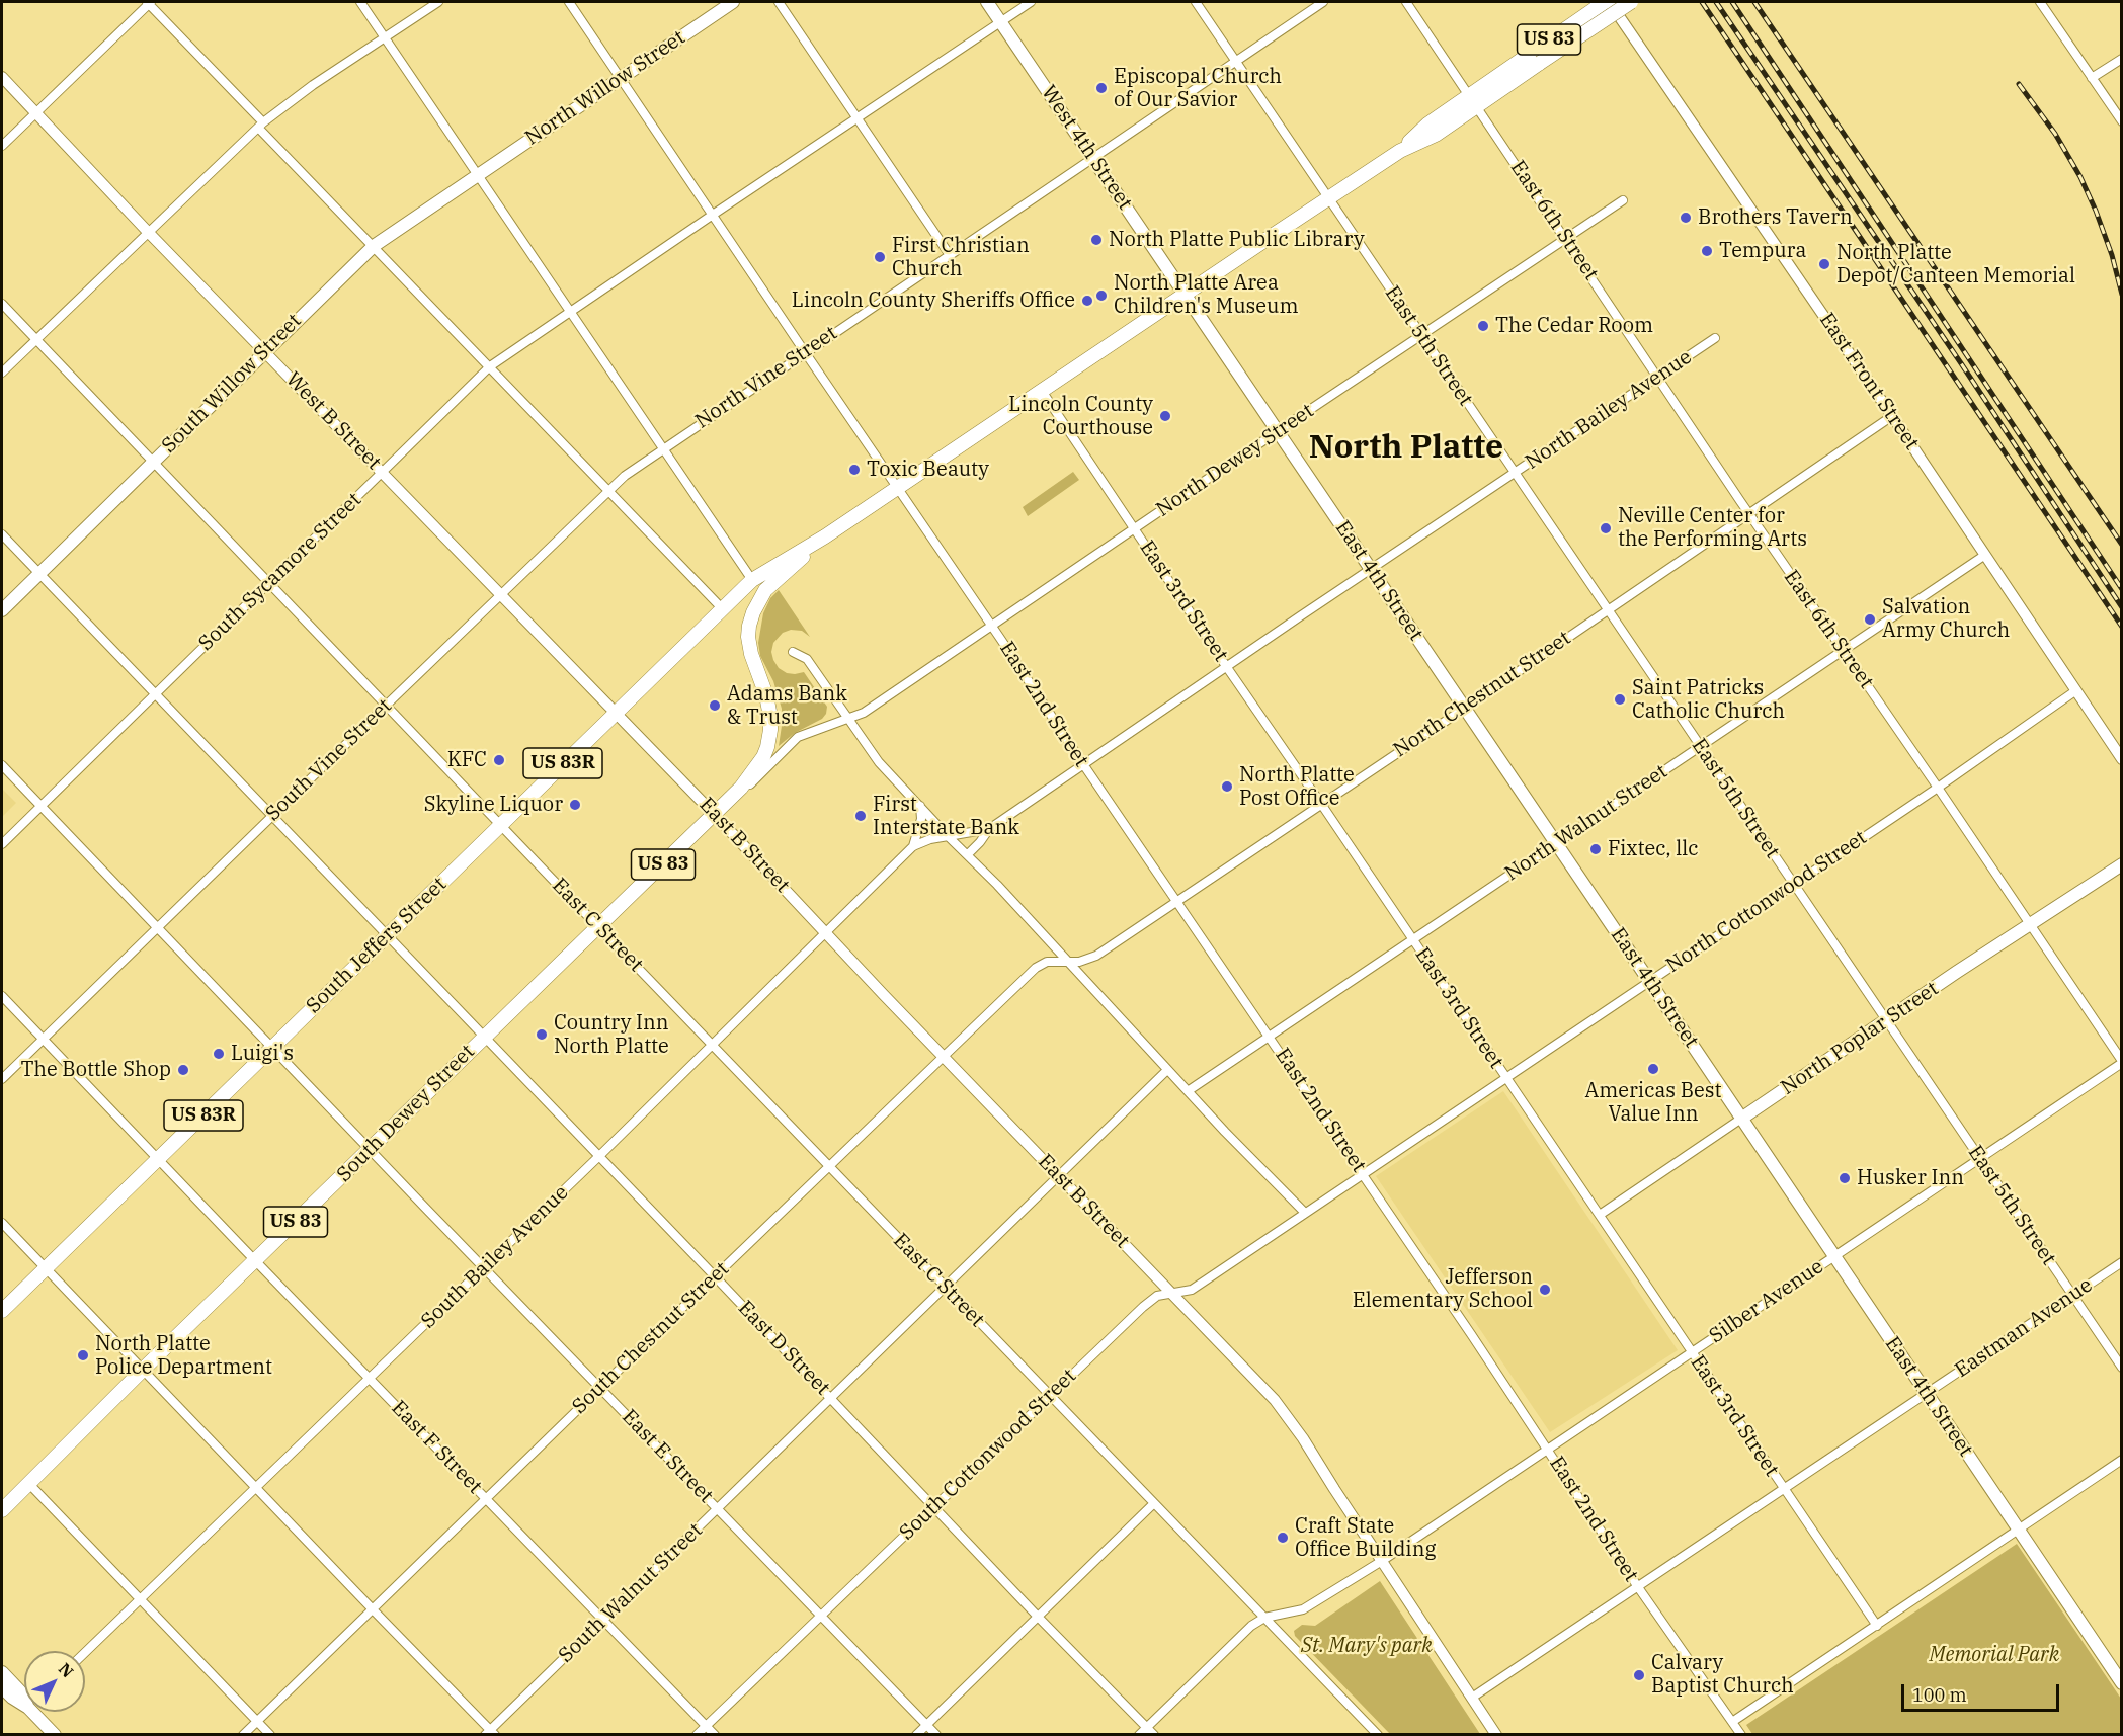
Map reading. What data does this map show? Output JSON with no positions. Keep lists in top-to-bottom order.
{
  "streets": {
    "highway": [
      "US 83",
      "US 83R",
      "South Jeffers Street",
      "South Dewey Street"
    ],
    "main road": [
      "North Willow Street",
      "West 4th Street",
      "South Willow Street",
      "East 4th Street",
      "North Poplar Street"
    ],
    "street": [
      "East 6th Street",
      "East 5th Street",
      "North Vine Street",
      "East Front Street",
      "North Bailey Avenue",
      "West B Street",
      "North Dewey Street",
      "South Sycamore Street",
      "East 3rd Street",
      "North Chestnut Street",
      "East 2nd Street",
      "South Vine Street",
      "North Walnut Street",
      "East B Street",
      "North Cottonwood Street",
      "East C Street",
      "South Bailey Avenue",
      "Silber Avenue",
      "Eastman Avenue",
      "South Chestnut Street",
      "East D Street",
      "East F Street",
      "South Cottonwood Street",
      "East E Street",
      "South Walnut Street"
    ]
  },
  "crossings": [
    ["US 83", "West 4th Street"],
    ["US 83", "East 6th Street"],
    ["US 83", "East 5th Street"],
    ["US 83", "East Front Street"],
    ["US 83", "East 4th Street"],
    ["US 83", "East 3rd Street"],
    ["US 83", "East 2nd Street"],
    ["US 83", "US 83R"],
    ["US 83", "South Dewey Street"],
    ["North Willow Street", "South Willow Street"],
    ["North Willow Street", "East 2nd Street"],
    ["West 4th Street", "North Vine Street"],
    ["West 4th Street", "South Sycamore Street"],
    ["West 4th Street", "East 4th Street"],
    ["East 6th Street", "North Bailey Avenue"],
    ["East 6th Street", "North Dewey Street"],
    ["East 6th Street", "North Chestnut Street"],
    ["East 6th Street", "North Walnut Street"],
    ["East 6th Street", "North Cottonwood Street"],
    ["East 6th Street", "North Poplar Street"],
    ["East 6th Street", "Silber Avenue"],
    ["East 5th Street", "North Vine Street"],
    ["East 5th Street", "North Bailey Avenue"],
    ["East 5th Street", "North Dewey Street"],
    ["East 5th Street", "North Chestnut Street"],
    ["East 5th Street", "North Walnut Street"],
    ["East 5th Street", "North Cottonwood Street"],
    ["East 5th Street", "North Poplar Street"],
    ["East 5th Street", "Silber Avenue"],
    ["East 5th Street", "Eastman Avenue"],
    ["North Vine Street", "East 2nd Street"],
    ["North Vine Street", "South Vine Street"],
    ["East Front Street", "North Chestnut Street"],
    ["East Front Street", "North Walnut Street"],
    ["East Front Street", "North Cottonwood Street"],
    ["South Willow Street", "West B Street"],
    ["South Willow Street", "East C Street"],
    ["South Willow Street", "East D Street"],
    ["North Bailey Avenue", "East 4th Street"],
    ["North Bailey Avenue", "East 3rd Street"],
    ["North Bailey Avenue", "East 2nd Street"],
    ["North Bailey Avenue", "South Bailey Avenue"],
    ["West B Street", "South Sycamore Street"],
    ["West B Street", "South Vine Street"],
    ["West B Street", "East B Street"],
    ["West B Street", "South Jeffers Street"],
    ["North Dewey Street", "East 4th Street"],
    ["North Dewey Street", "East 3rd Street"],
    ["North Dewey Street", "East 2nd Street"],
    ["North Dewey Street", "South Dewey Street"],
    ["South Sycamore Street", "East 2nd Street"],
    ["South Sycamore Street", "East C Street"],
    ["South Sycamore Street", "East D Street"],
    ["South Sycamore Street", "East E Street"],
    ["East 4th Street", "North Chestnut Street"],
    ["East 4th Street", "North Walnut Street"],
    ["East 4th Street", "North Cottonwood Street"],
    ["East 4th Street", "North Poplar Street"],
    ["East 4th Street", "Silber Avenue"],
    ["East 4th Street", "Eastman Avenue"],
    ["East 3rd Street", "North Chestnut Street"],
    ["East 3rd Street", "North Walnut Street"],
    ["East 3rd Street", "North Cottonwood Street"],
    ["East 3rd Street", "North Poplar Street"],
    ["East 3rd Street", "Silber Avenue"],
    ["East 3rd Street", "Eastman Avenue"],
    ["North Chestnut Street", "East 2nd Street"],
    ["North Chestnut Street", "South Chestnut Street"],
    ["East 2nd Street", "North Walnut Street"],
    ["East 2nd Street", "North Cottonwood Street"],
    ["East 2nd Street", "Silber Avenue"],
    ["East 2nd Street", "Eastman Avenue"],
    ["South Vine Street", "East C Street"],
    ["South Vine Street", "East D Street"],
    ["South Vine Street", "East F Street"],
    ["South Vine Street", "East E Street"],
    ["US 83R", "South Jeffers Street"],
    ["US 83R", "South Dewey Street"],
    ["East B Street", "South Jeffers Street"],
    ["East B Street", "South Dewey Street"],
    ["East B Street", "South Bailey Avenue"],
    ["East B Street", "Silber Avenue"],
    ["East B Street", "Eastman Avenue"],
    ["East B Street", "South Chestnut Street"],
    ["East B Street", "South Cottonwood Street"],
    ["East B Street", "South Walnut Street"],
    ["North Cottonwood Street", "South Cottonwood Street"],
    ["East C Street", "South Jeffers Street"],
    ["East C Street", "South Dewey Street"],
    ["East C Street", "South Bailey Avenue"],
    ["East C Street", "Silber Avenue"],
    ["East C Street", "South Chestnut Street"],
    ["East C Street", "South Cottonwood Street"],
    ["East C Street", "South Walnut Street"],
    ["South Jeffers Street", "East D Street"],
    ["South Jeffers Street", "East F Street"],
    ["South Jeffers Street", "East E Street"],
    ["South Dewey Street", "East D Street"],
    ["South Dewey Street", "East F Street"],
    ["South Dewey Street", "East E Street"],
    ["South Bailey Avenue", "East D Street"],
    ["South Bailey Avenue", "East F Street"],
    ["South Bailey Avenue", "East E Street"],
    ["South Chestnut Street", "East D Street"],
    ["South Chestnut Street", "East F Street"],
    ["South Chestnut Street", "East E Street"],
    ["East D Street", "South Cottonwood Street"],
    ["East D Street", "South Walnut Street"],
    ["East F Street", "South Cottonwood Street"],
    ["East F Street", "South Walnut Street"],
    ["South Cottonwood Street", "East E Street"],
    ["East E Street", "South Walnut Street"]
  ],
  "districts": ["North Platte"],
  "parks": ["St. Mary's park", "Memorial Park"],
  "places": [
    "Episcopal Church of Our Savior",
    "Brothers Tavern",
    "North Platte Public Library",
    "Tempura",
    "First Christian Church",
    "North Platte Depot/Canteen Memorial",
    "North Platte Area Children's Museum",
    "Lincoln County Sheriffs Office",
    "The Cedar Room",
    "Lincoln County Courthouse",
    "Toxic Beauty",
    "Neville Center for the Performing Arts",
    "Salvation Army Church",
    "Saint Patricks Catholic Church",
    "Adams Bank & Trust",
    "KFC",
    "North Platte Post Office",
    "Skyline Liquor",
    "First Interstate Bank",
    "Fixtec, llc",
    "Country Inn North Platte",
    "Luigi's",
    "Americas Best Value Inn",
    "The Bottle Shop",
    "Husker Inn",
    "Jefferson Elementary School",
    "North Platte Police Department",
    "Craft State Office Building",
    "Calvary Baptist Church"
  ],
  "scale_bar": "100 m",
  "north": "top right"
}
